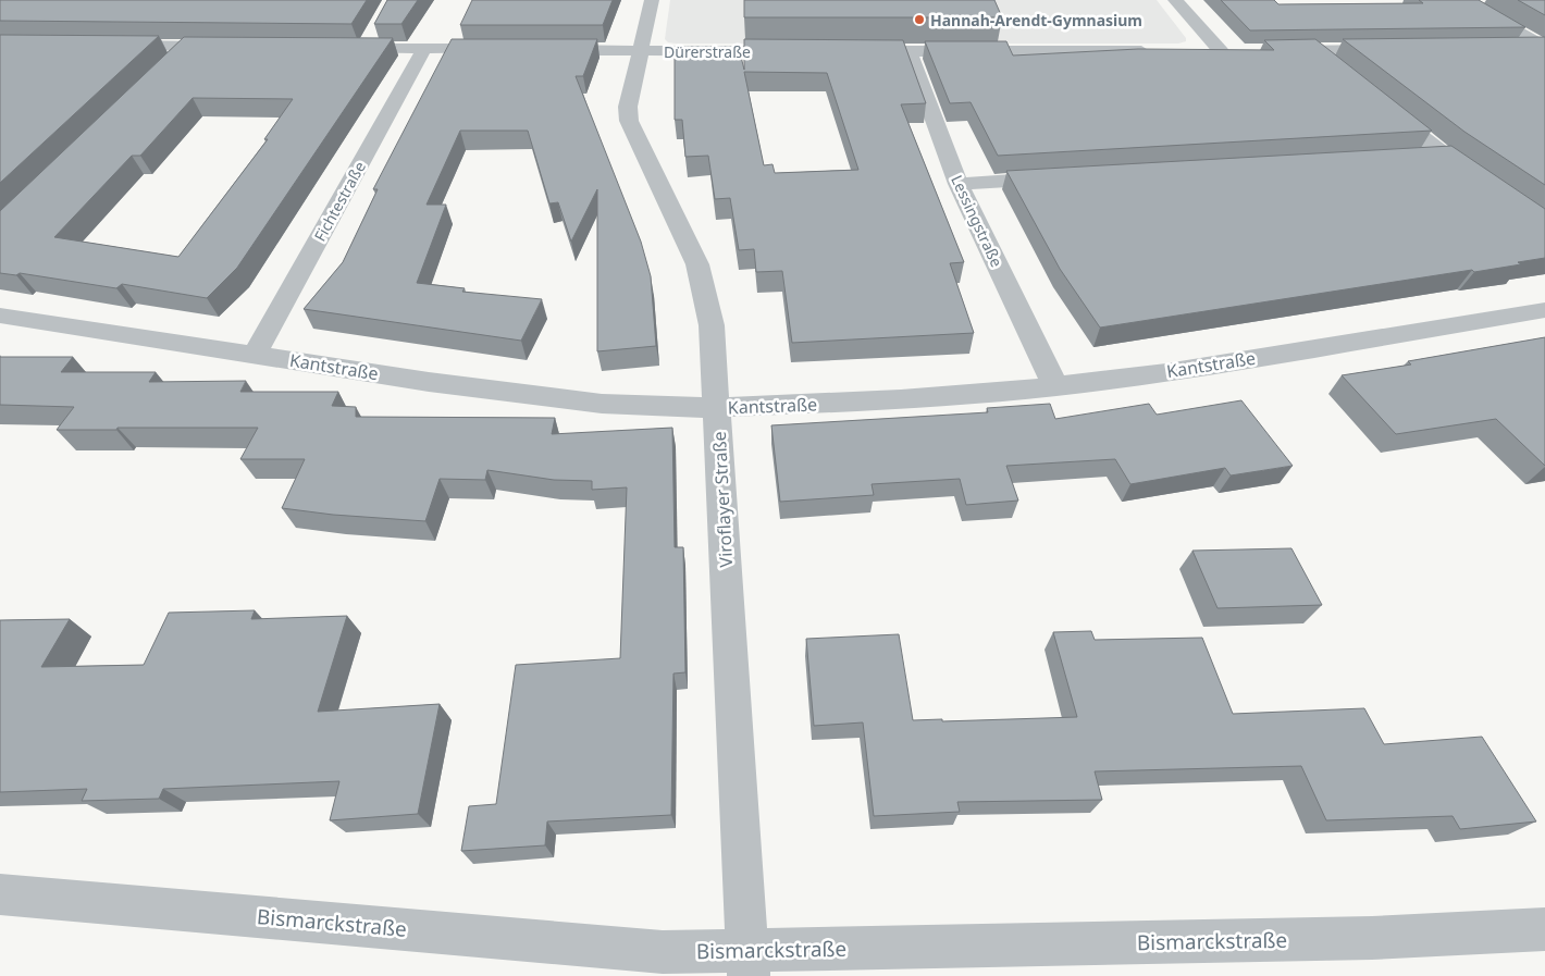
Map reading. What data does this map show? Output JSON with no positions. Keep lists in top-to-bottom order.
{
  "streets": {
    "street": [
      "Dürerstraße",
      "Fichtestraße",
      "Lessingstraße",
      "Kantstraße",
      "Viroflayer Straße",
      "Bismarckstraße"
    ]
  },
  "crossings": [
    ["Dürerstraße", "Viroflayer Straße"],
    ["Fichtestraße", "Kantstraße"],
    ["Lessingstraße", "Kantstraße"],
    ["Kantstraße", "Viroflayer Straße"],
    ["Viroflayer Straße", "Bismarckstraße"]
  ],
  "places": ["Hannah-Arendt-Gymnasium"]
}
